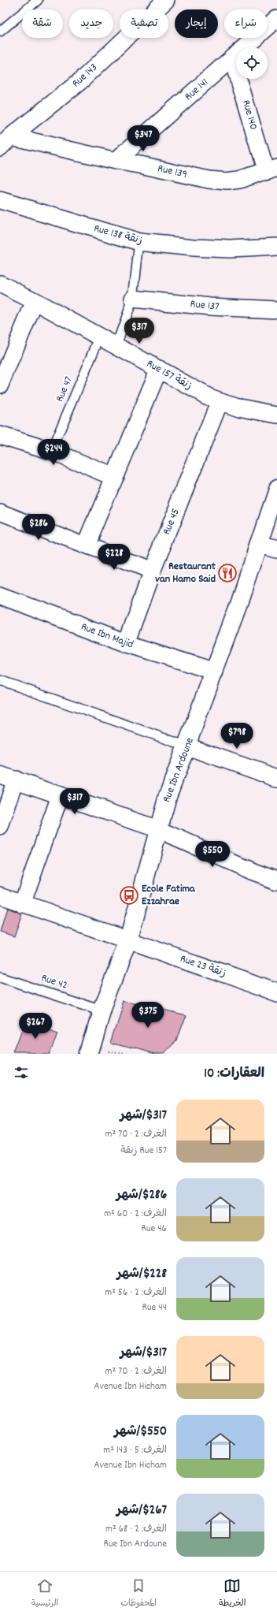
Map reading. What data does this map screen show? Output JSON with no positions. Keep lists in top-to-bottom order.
{
  "streets": {
    "street": [
      "Rue 143",
      "Rue 141",
      "Rue 140",
      "Rue 139",
      "Rue 138 زنقة",
      "Rue 137",
      "Rue 157 زنقة",
      "Rue 45",
      "Rue Ibn Majid",
      "Rue Ibn Ardoune",
      "Rue 23 زنقة"
    ],
    "lane": ["Rue 47", "Rue 42"]
  },
  "crossings": [
    ["Rue 143", "Rue 139"],
    ["Rue 141", "Rue 140"],
    ["Rue 141", "Rue 139"],
    ["Rue 140", "Rue 139"],
    ["Rue 157 زنقة", "Rue 47"],
    ["Rue 157 زنقة", "Rue 45"],
    ["Rue 45", "Rue Ibn Majid"],
    ["Rue Ibn Majid", "Rue Ibn Ardoune"],
    ["Rue Ibn Ardoune", "Rue 23 زنقة"],
    ["Rue Ibn Ardoune", "Rue 42"]
  ],
  "places": {
    "restaurant": ["Restaurant van Hamo Said"],
    "bus stop": ["Ecole Fatima Ezzahrae"]
  },
  "page": {
    "chip": [
      "شراء",
      "إيجار",
      "تصفية",
      "جديد",
      "شقة"
    ],
    "price": [
      "$347",
      "$317",
      "$244",
      "$286",
      "$228",
      "$798",
      "$317",
      "$550",
      "$375",
      "$267"
    ],
    "heading": "العقارات: 10",
    "list": [
      {
        "name": "$317/شهر",
        "note": "الغرف: 2 · 70 m² · Rue 157 زنقة"
      },
      {
        "name": "$286/شهر",
        "note": "الغرف: 2 · 60 m² · Rue 46"
      },
      {
        "name": "$228/شهر",
        "note": "الغرف: 2 · 56 m² · Rue 44"
      },
      {
        "name": "$317/شهر",
        "note": "الغرف: 2 · 70 m² · Avenue Ibn Hicham"
      },
      {
        "name": "$550/شهر",
        "note": "الغرف: 5 · 143 m² · Avenue Ibn Hicham"
      },
      {
        "name": "$267/شهر",
        "note": "الغرف: 2 · 68 m² · Rue Ibn Ardoune"
      }
    ],
    "tabs": ["الخريطة", "المحفوظات", "الرئيسية"]
  }
}
